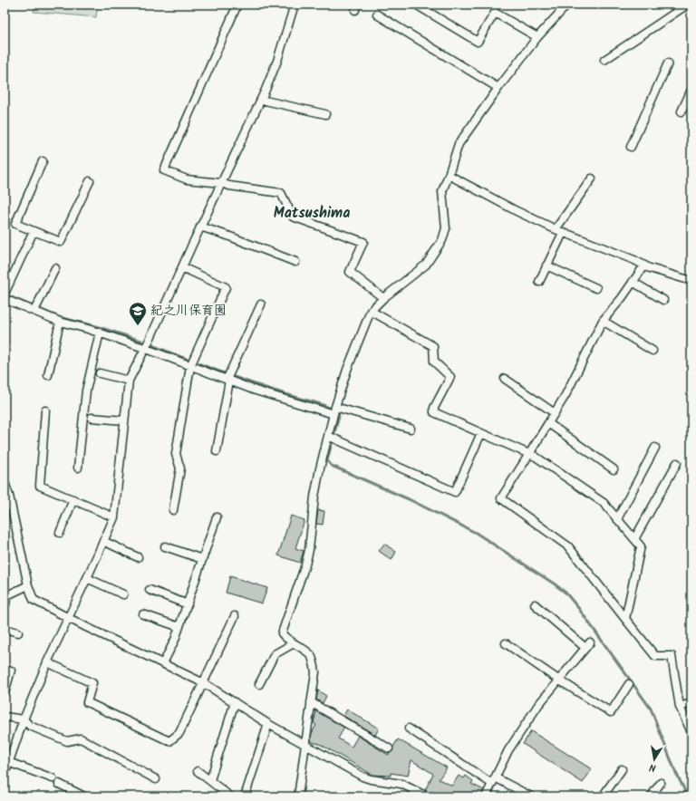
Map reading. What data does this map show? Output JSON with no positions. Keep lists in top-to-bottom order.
{
  "districts": ["Matsushima"],
  "places": {
    "school or university": ["紀之川保育園"]
  },
  "north": "bottom"
}
